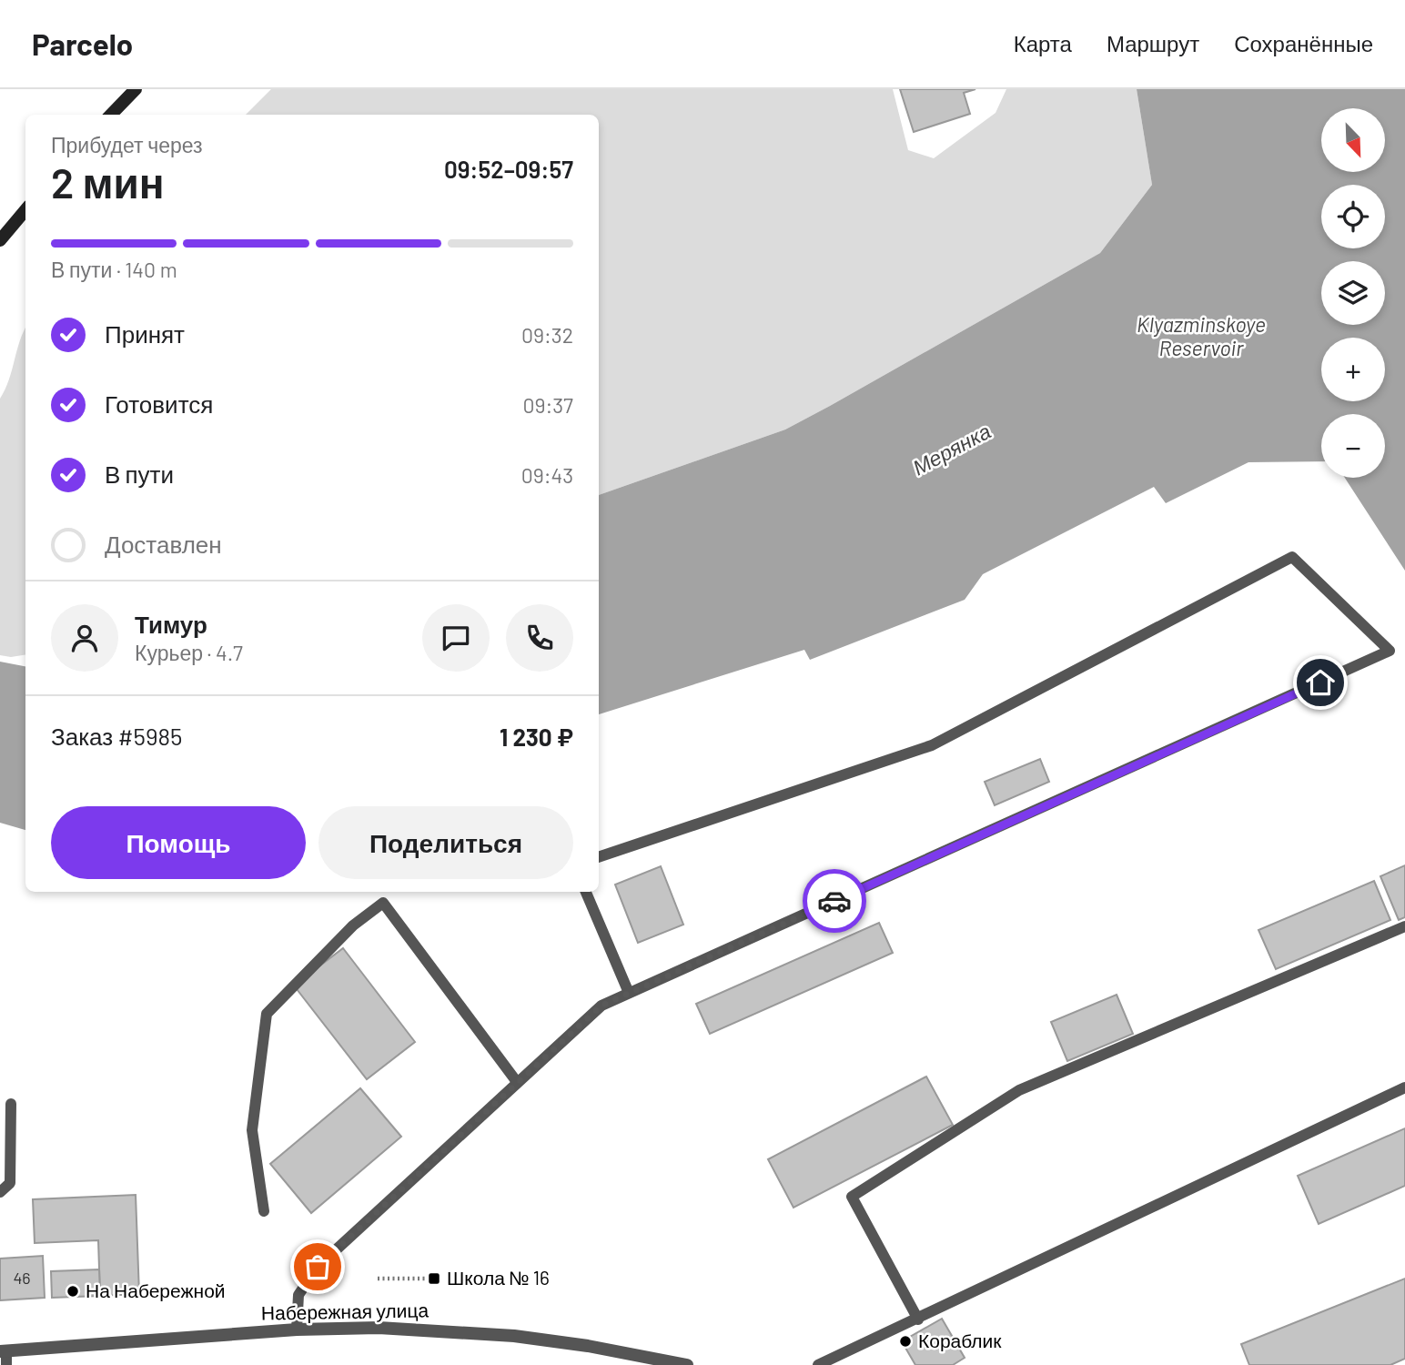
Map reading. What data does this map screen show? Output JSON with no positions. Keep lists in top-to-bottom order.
{
  "streets": {
    "street": ["Набережная улица"]
  },
  "water": ["Klyazminskoye Reservoir", "Мерянка"],
  "places": {
    "transit": ["Школа № 16"],
    "other": ["На Набережной", "Кораблик"]
  },
  "house_numbers": ["46"],
  "north": "bottom right",
  "page": {
    "header": "Parcelo",
    "nav": ["Карта", "Маршрут", "Сохранённые"],
    "map_buttons": ["+", "−"],
    "heading": ["2 мин", "Прибудет через", "09:52–09:57"],
    "panel": [
      "Тимур",
      "Курьер · 4.7",
      "Заказ #5985",
      "1 230 ₽"
    ],
    "bar": "В пути · 140 m",
    "list": [
      ["Принят", "09:32"],
      ["Готовится", "09:37"],
      ["В пути", "09:43"],
      "Доставлен"
    ],
    "buttons": ["Помощь", "Поделиться"]
  }
}
